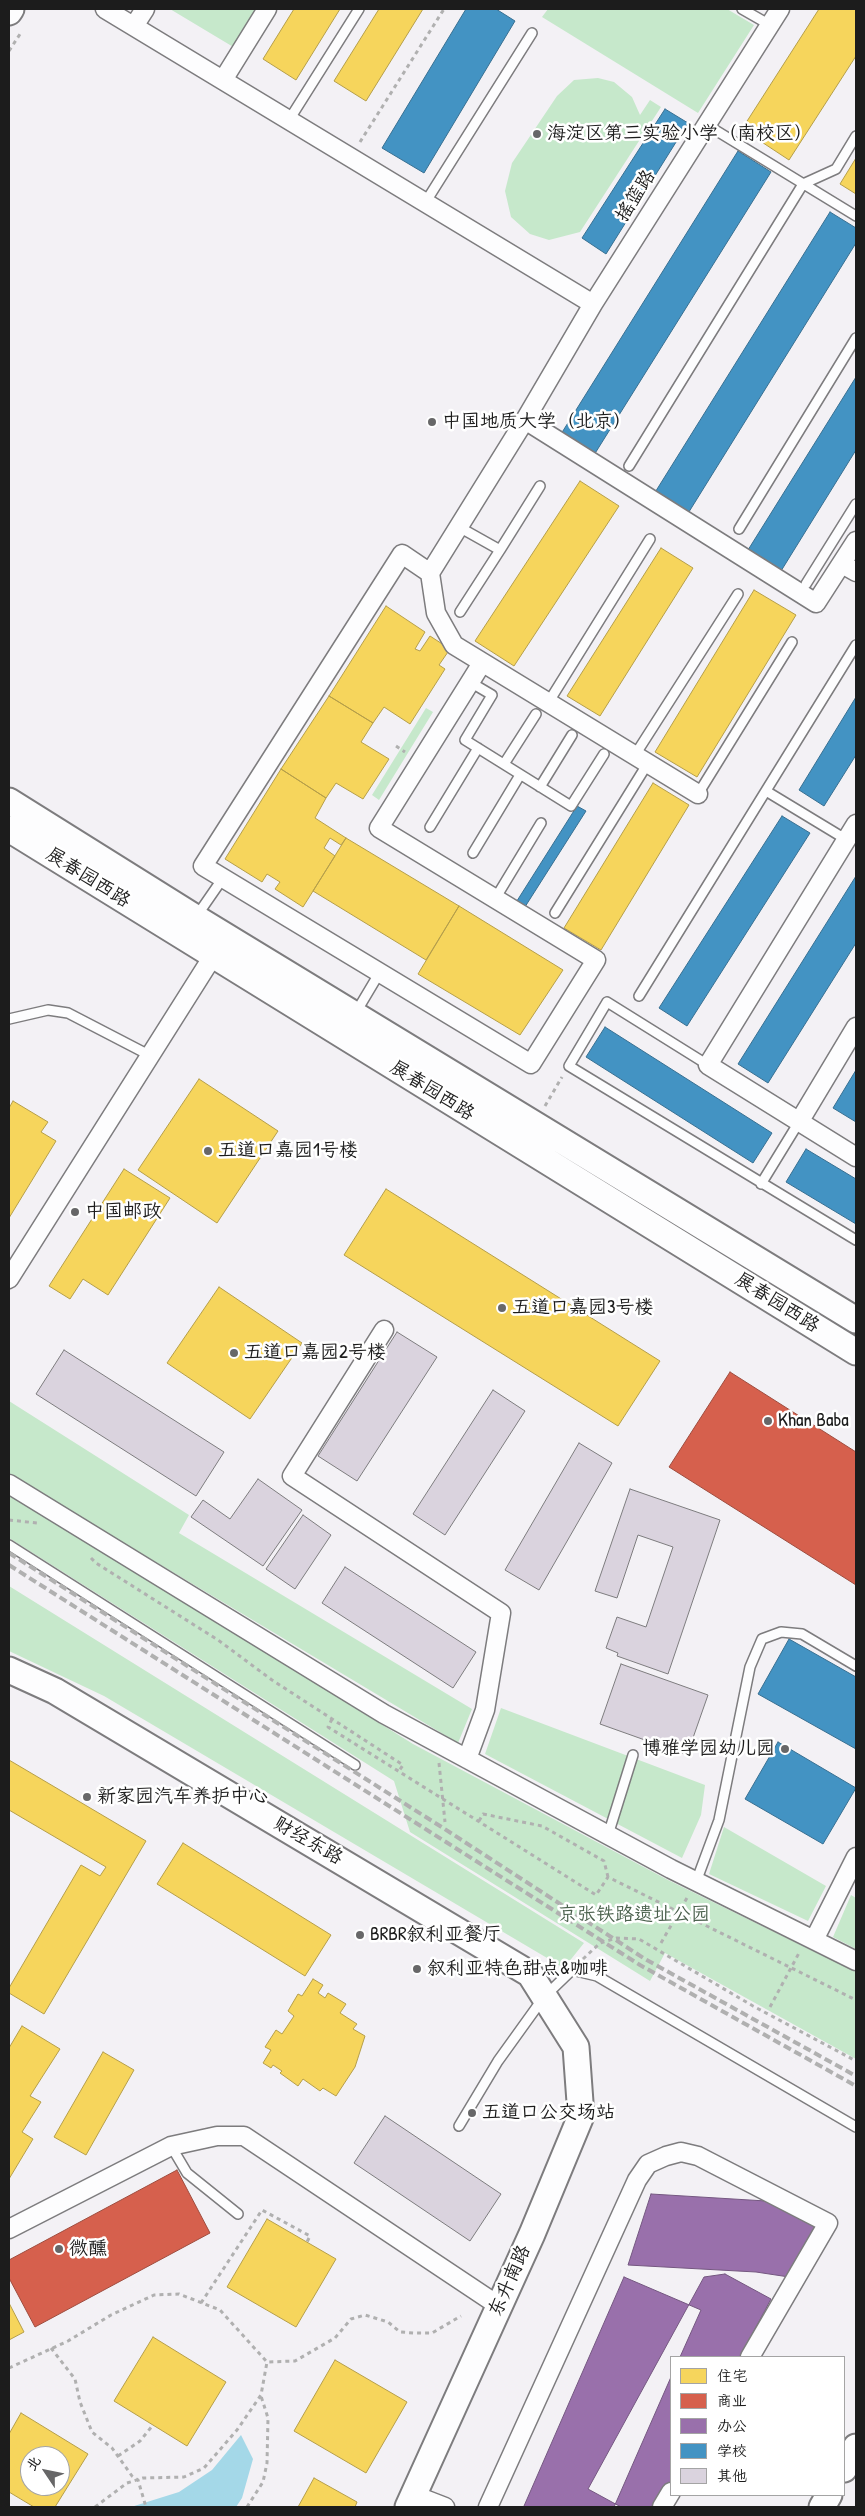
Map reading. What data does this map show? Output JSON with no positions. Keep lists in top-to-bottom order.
{
  "streets": {
    "main road": ["展春园西路", "财经东路", "东升南路"],
    "street": ["摇篮路"]
  },
  "crossings": [
    ["财经东路", "东升南路"]
  ],
  "parks": ["京张铁路遗址公园"],
  "places": [
    "海淀区第三实验小学（南校区）",
    "中国地质大学（北京）",
    "五道口嘉园1号楼",
    "中国邮政",
    "五道口嘉园3号楼",
    "五道口嘉园2号楼",
    "Khan Baba",
    "博雅学园幼儿园",
    "新家园汽车养护中心",
    "BRBR叙利亚餐厅",
    "叙利亚特色甜点&咖啡",
    "五道口公交场站",
    "微醺"
  ],
  "legend": [
    "住宅",
    "商业",
    "办公",
    "学校",
    "其他"
  ],
  "north": "top left"
}
